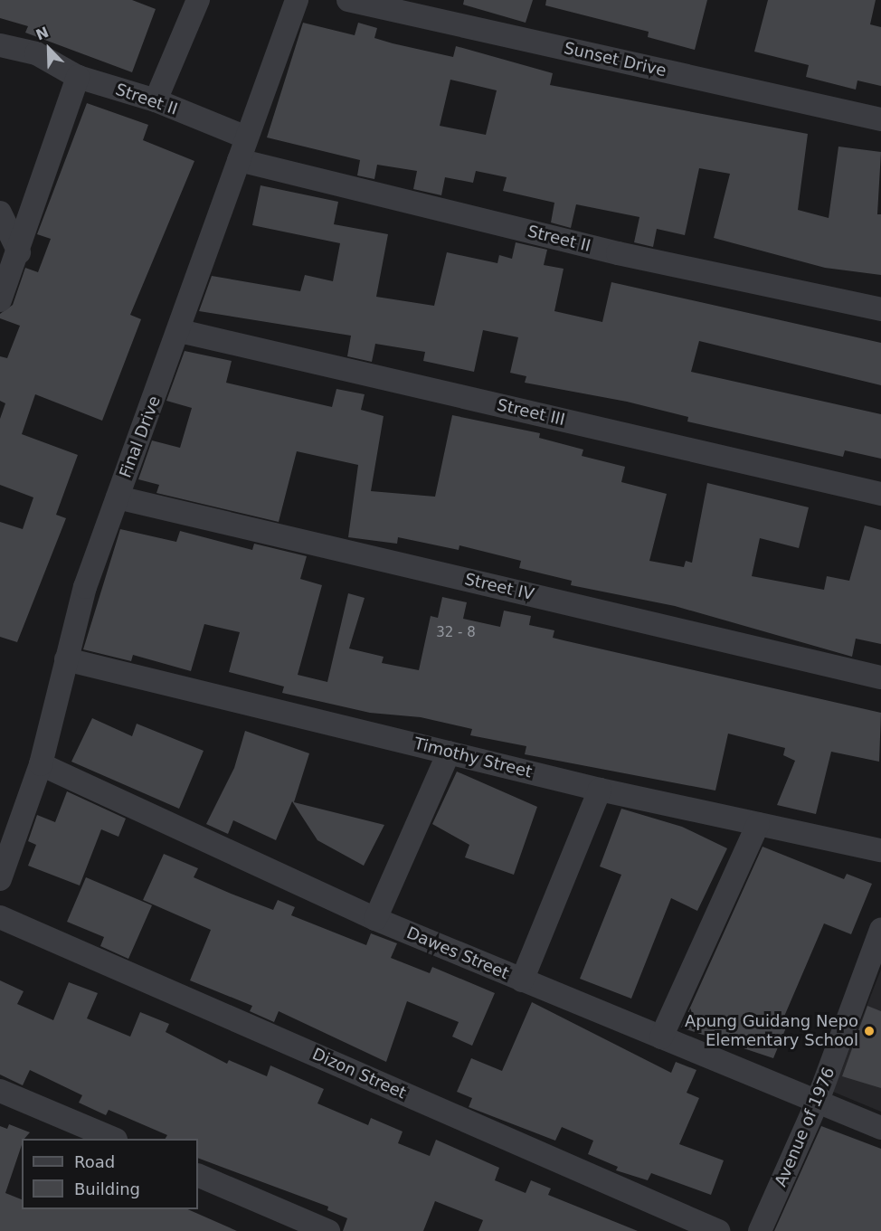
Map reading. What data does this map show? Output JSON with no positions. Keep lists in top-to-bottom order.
{
  "streets": {
    "street": [
      "Sunset Drive",
      "Street II",
      "Street III",
      "Final Drive",
      "Street IV",
      "Timothy Street",
      "Dawes Street",
      "Dizon Street",
      "Avenue of 1976"
    ]
  },
  "crossings": [
    ["Street II", "Final Drive"],
    ["Street III", "Final Drive"],
    ["Final Drive", "Street IV"],
    ["Final Drive", "Timothy Street"],
    ["Final Drive", "Dawes Street"],
    ["Dawes Street", "Avenue of 1976"]
  ],
  "places": ["Apung Guidang Nepo Elementary School"],
  "house_numbers": ["32 - 8"],
  "legend": ["Road", "Building"],
  "north": "top left"
}
